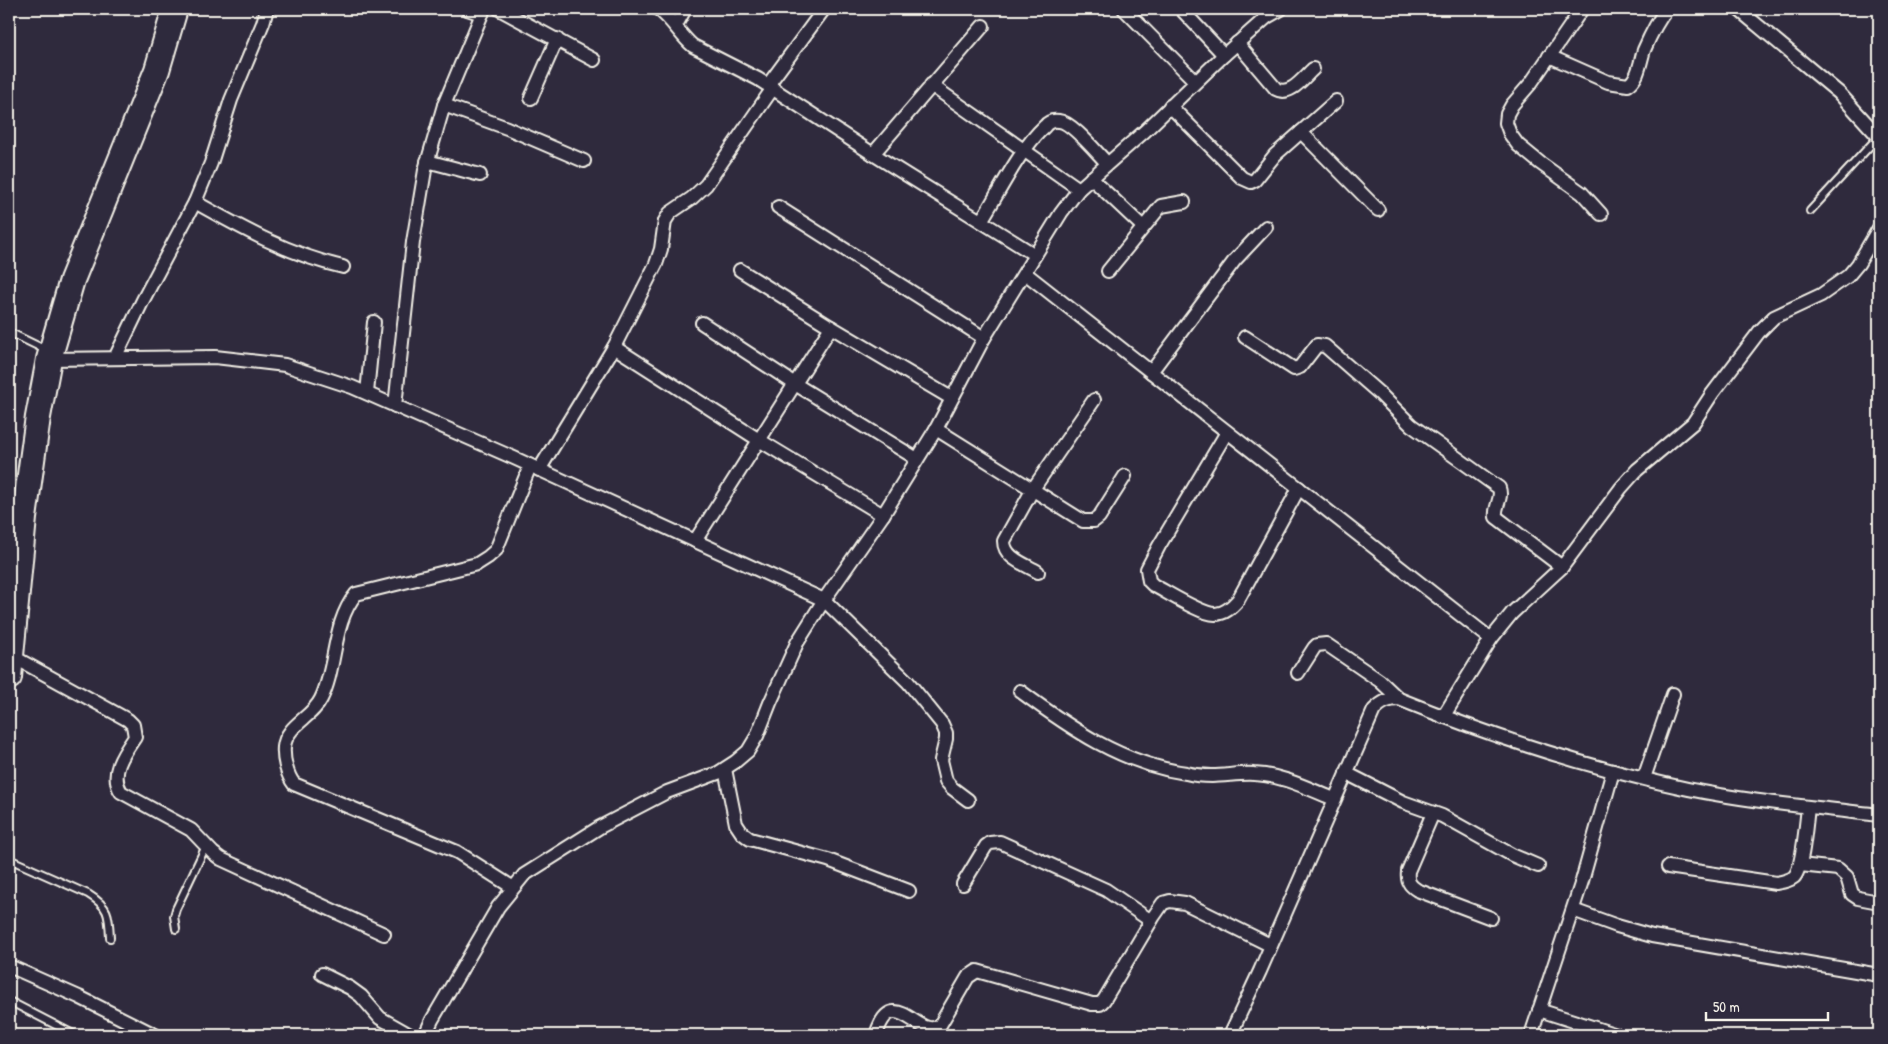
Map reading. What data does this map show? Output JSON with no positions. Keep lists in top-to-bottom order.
{
  "scale_bar": "50 m"
}
